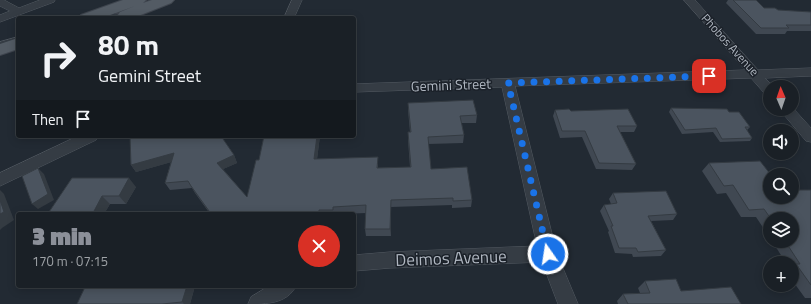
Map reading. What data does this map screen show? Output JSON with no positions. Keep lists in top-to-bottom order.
{
  "streets": {
    "street": ["Phobos Avenue", "Gemini Street", "Deimos Avenue"]
  },
  "crossings": [
    ["Phobos Avenue", "Gemini Street"]
  ],
  "north": "top",
  "page": {
    "turn": ["80 m", "Gemini Street"],
    "map_buttons": "+",
    "then": "Then",
    "heading": ["3 min", "170 m · 07:15"]
  }
}
